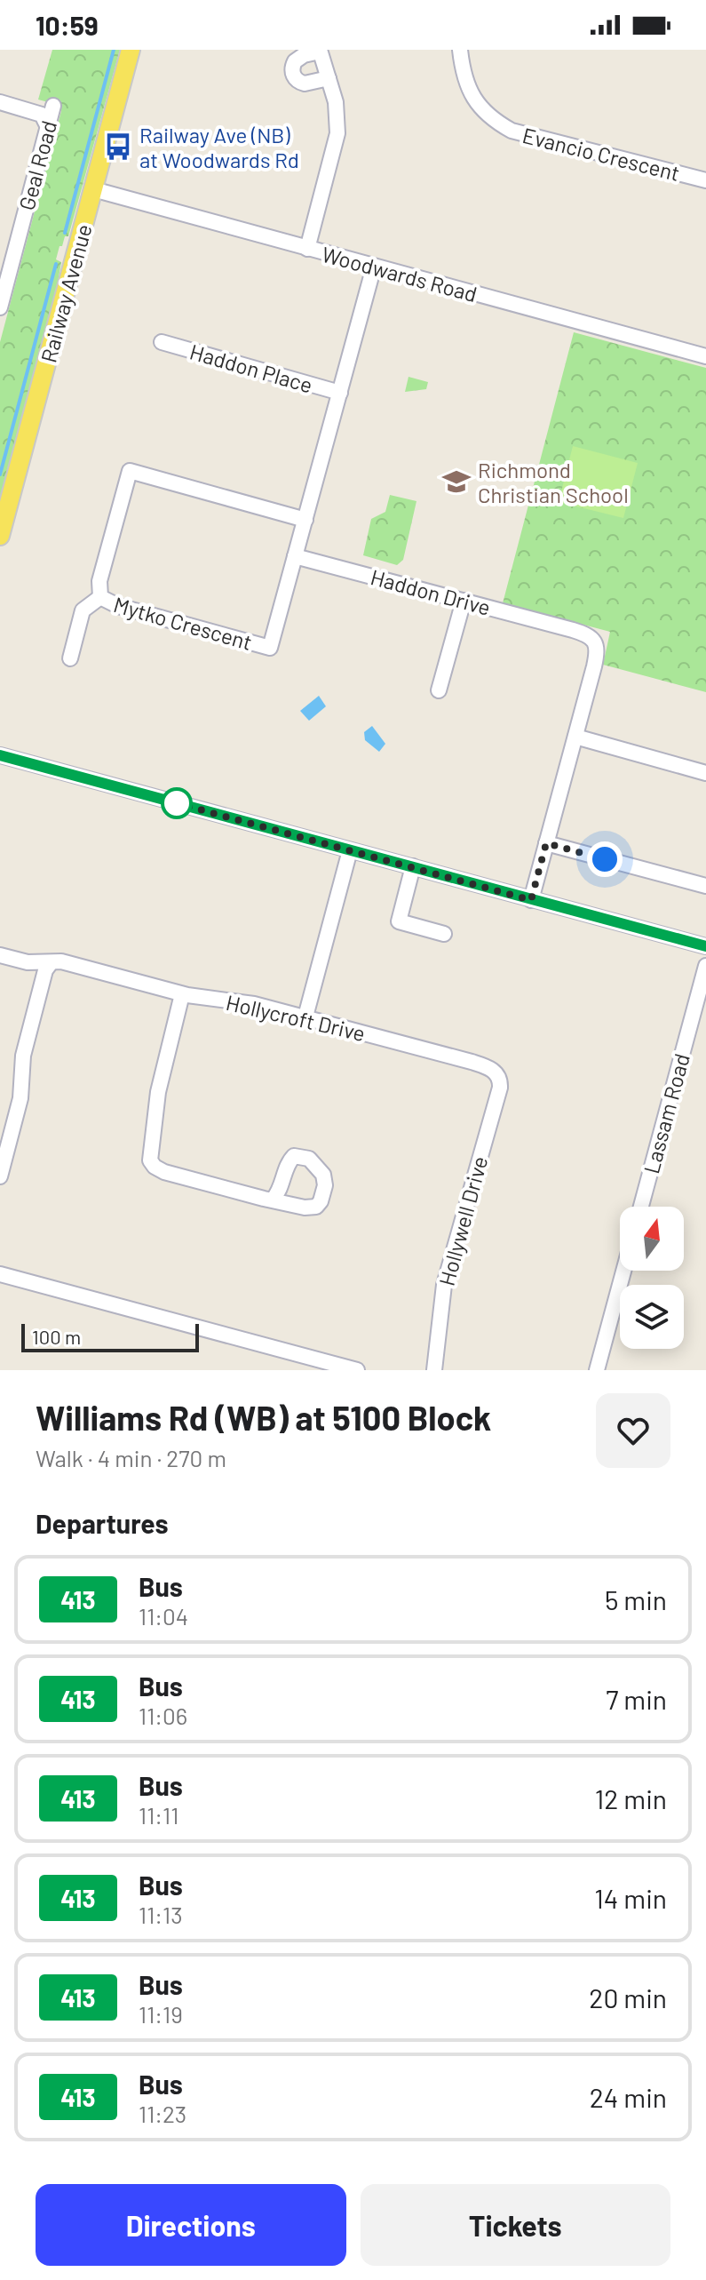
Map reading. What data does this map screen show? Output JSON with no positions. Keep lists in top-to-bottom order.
{
  "streets": {
    "main road": ["Railway Avenue"],
    "street": [
      "Evancio Crescent",
      "Geal Road",
      "Woodwards Road",
      "Haddon Place",
      "Haddon Drive",
      "Mytko Crescent",
      "Hollycroft Drive",
      "Lassam Road",
      "Hollywell Drive"
    ]
  },
  "crossings": [
    ["Woodwards Road", "Railway Avenue"],
    ["Haddon Drive", "Mytko Crescent"],
    ["Hollycroft Drive", "Hollywell Drive"]
  ],
  "places": {
    "bus stop": ["Railway Ave (NB) at Woodwards Rd"],
    "school or university": ["Richmond Christian School"]
  },
  "lines": ["bus line 413"],
  "scale_bar": "100 m",
  "north": "top",
  "page": {
    "status": "10:59",
    "scale": "100 m",
    "heading": [
      ["Williams Rd (WB) at 5100 Block", "Walk · 4 min · 270 m"],
      "Departures"
    ],
    "list": [
      {
        "mark": "413",
        "name": "Bus",
        "note": "11:04",
        "value": "5 min"
      },
      {
        "mark": "413",
        "name": "Bus",
        "note": "11:06",
        "value": "7 min"
      },
      {
        "mark": "413",
        "name": "Bus",
        "note": "11:11",
        "value": "12 min"
      },
      {
        "mark": "413",
        "name": "Bus",
        "note": "11:13",
        "value": "14 min"
      },
      {
        "mark": "413",
        "name": "Bus",
        "note": "11:19",
        "value": "20 min"
      },
      {
        "mark": "413",
        "name": "Bus",
        "note": "11:23",
        "value": "24 min"
      }
    ],
    "buttons": ["Directions", "Tickets"]
  }
}
